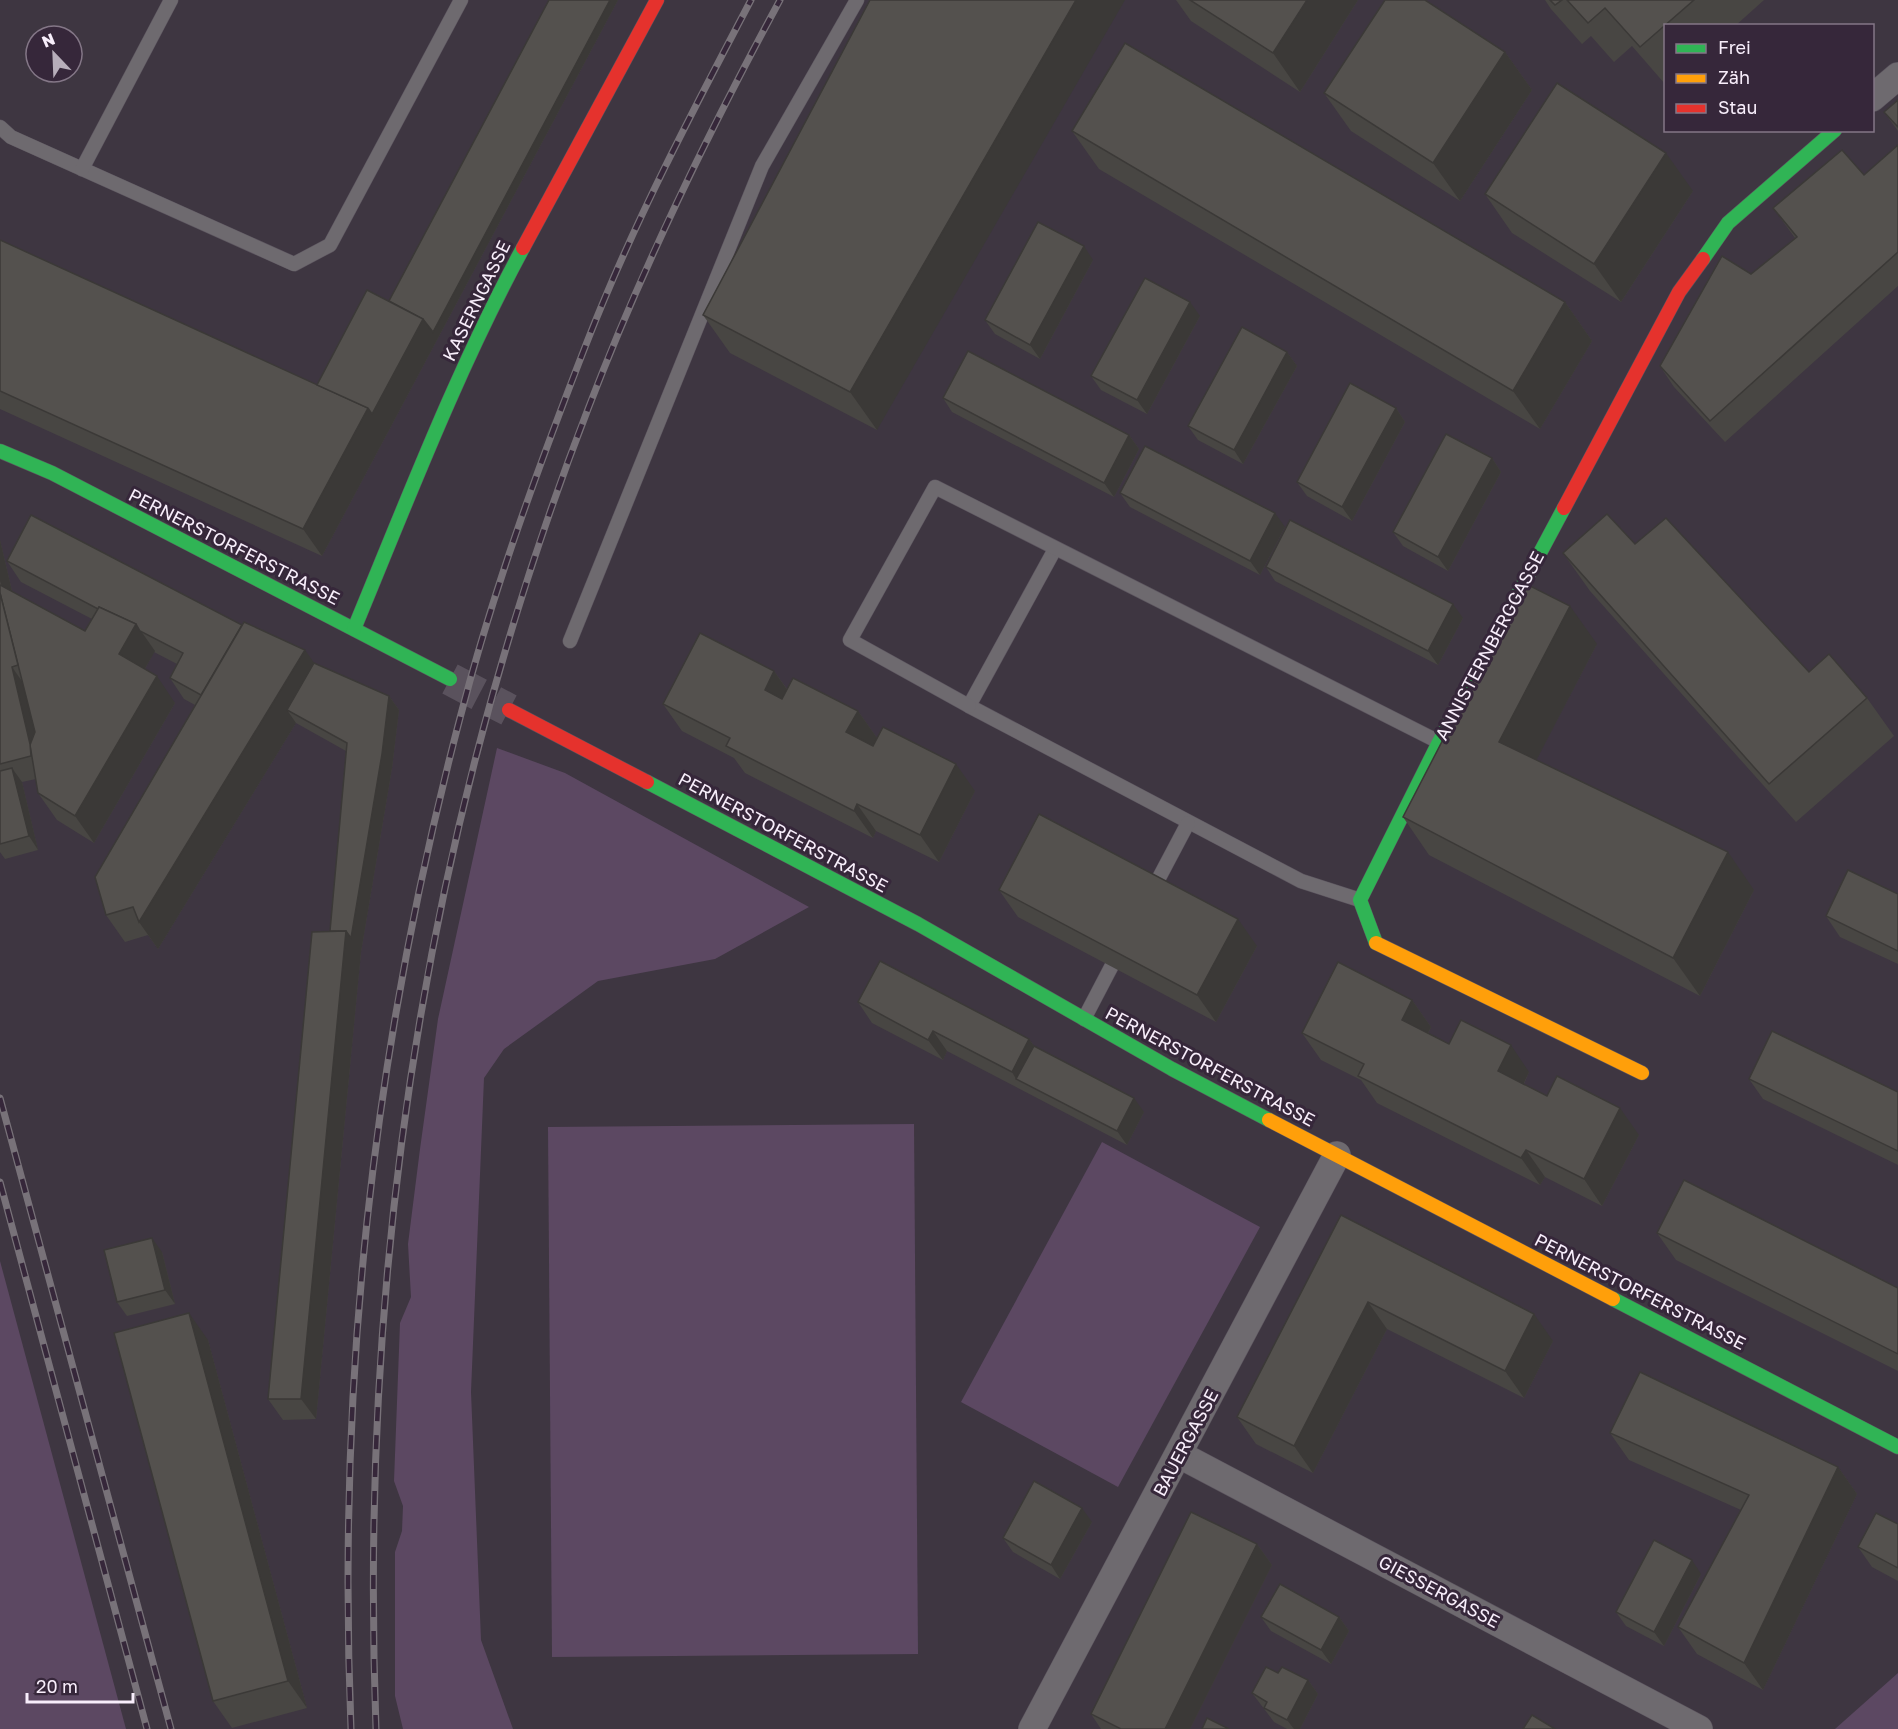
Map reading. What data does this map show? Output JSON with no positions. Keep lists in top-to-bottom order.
{
  "streets": {
    "street": [
      "KASERNGASSE",
      "PERNERSTORFERSTRASSE",
      "ANNISTERNBERGGASSE",
      "BAUERGASSE",
      "GIESSERGASSE"
    ]
  },
  "crossings": [
    ["KASERNGASSE", "PERNERSTORFERSTRASSE"],
    ["PERNERSTORFERSTRASSE", "BAUERGASSE"],
    ["BAUERGASSE", "GIESSERGASSE"]
  ],
  "legend": ["Frei", "Zäh", "Stau"],
  "scale_bar": "20 m",
  "north": "top left"
}
